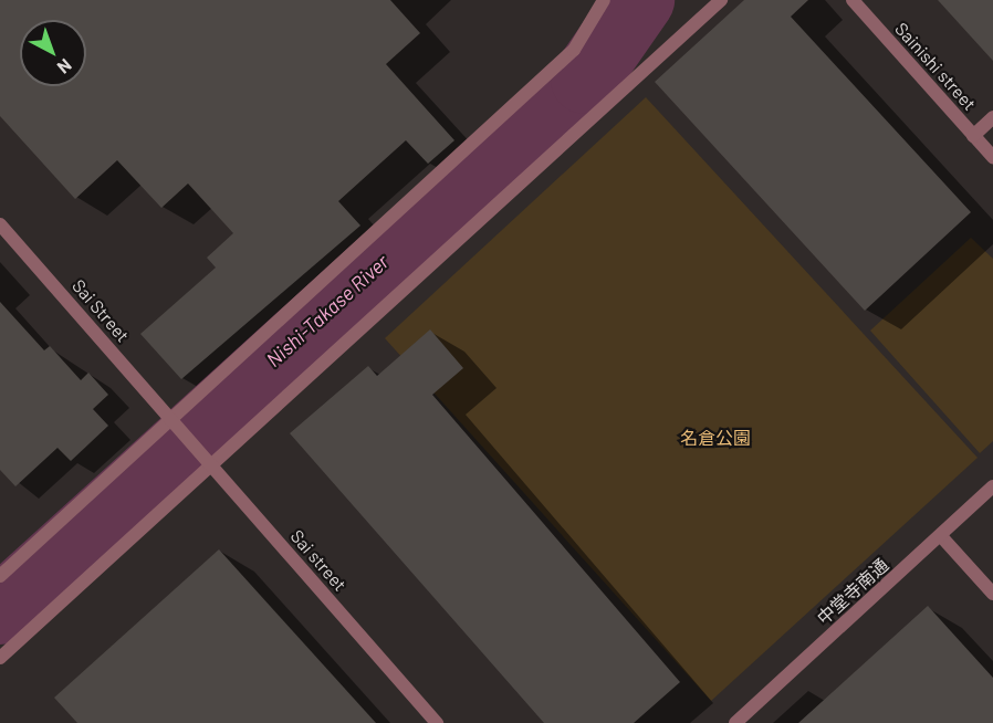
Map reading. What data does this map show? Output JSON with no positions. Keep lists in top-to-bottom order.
{
  "streets": {
    "street": [
      "Sainishi street",
      "Sai Street",
      "Sai street",
      "中堂寺南通"
    ]
  },
  "crossings": [
    ["Sai Street", "Sai street"]
  ],
  "water": ["Nishi-Takase River"],
  "parks": ["名倉公園"],
  "north": "bottom right"
}
